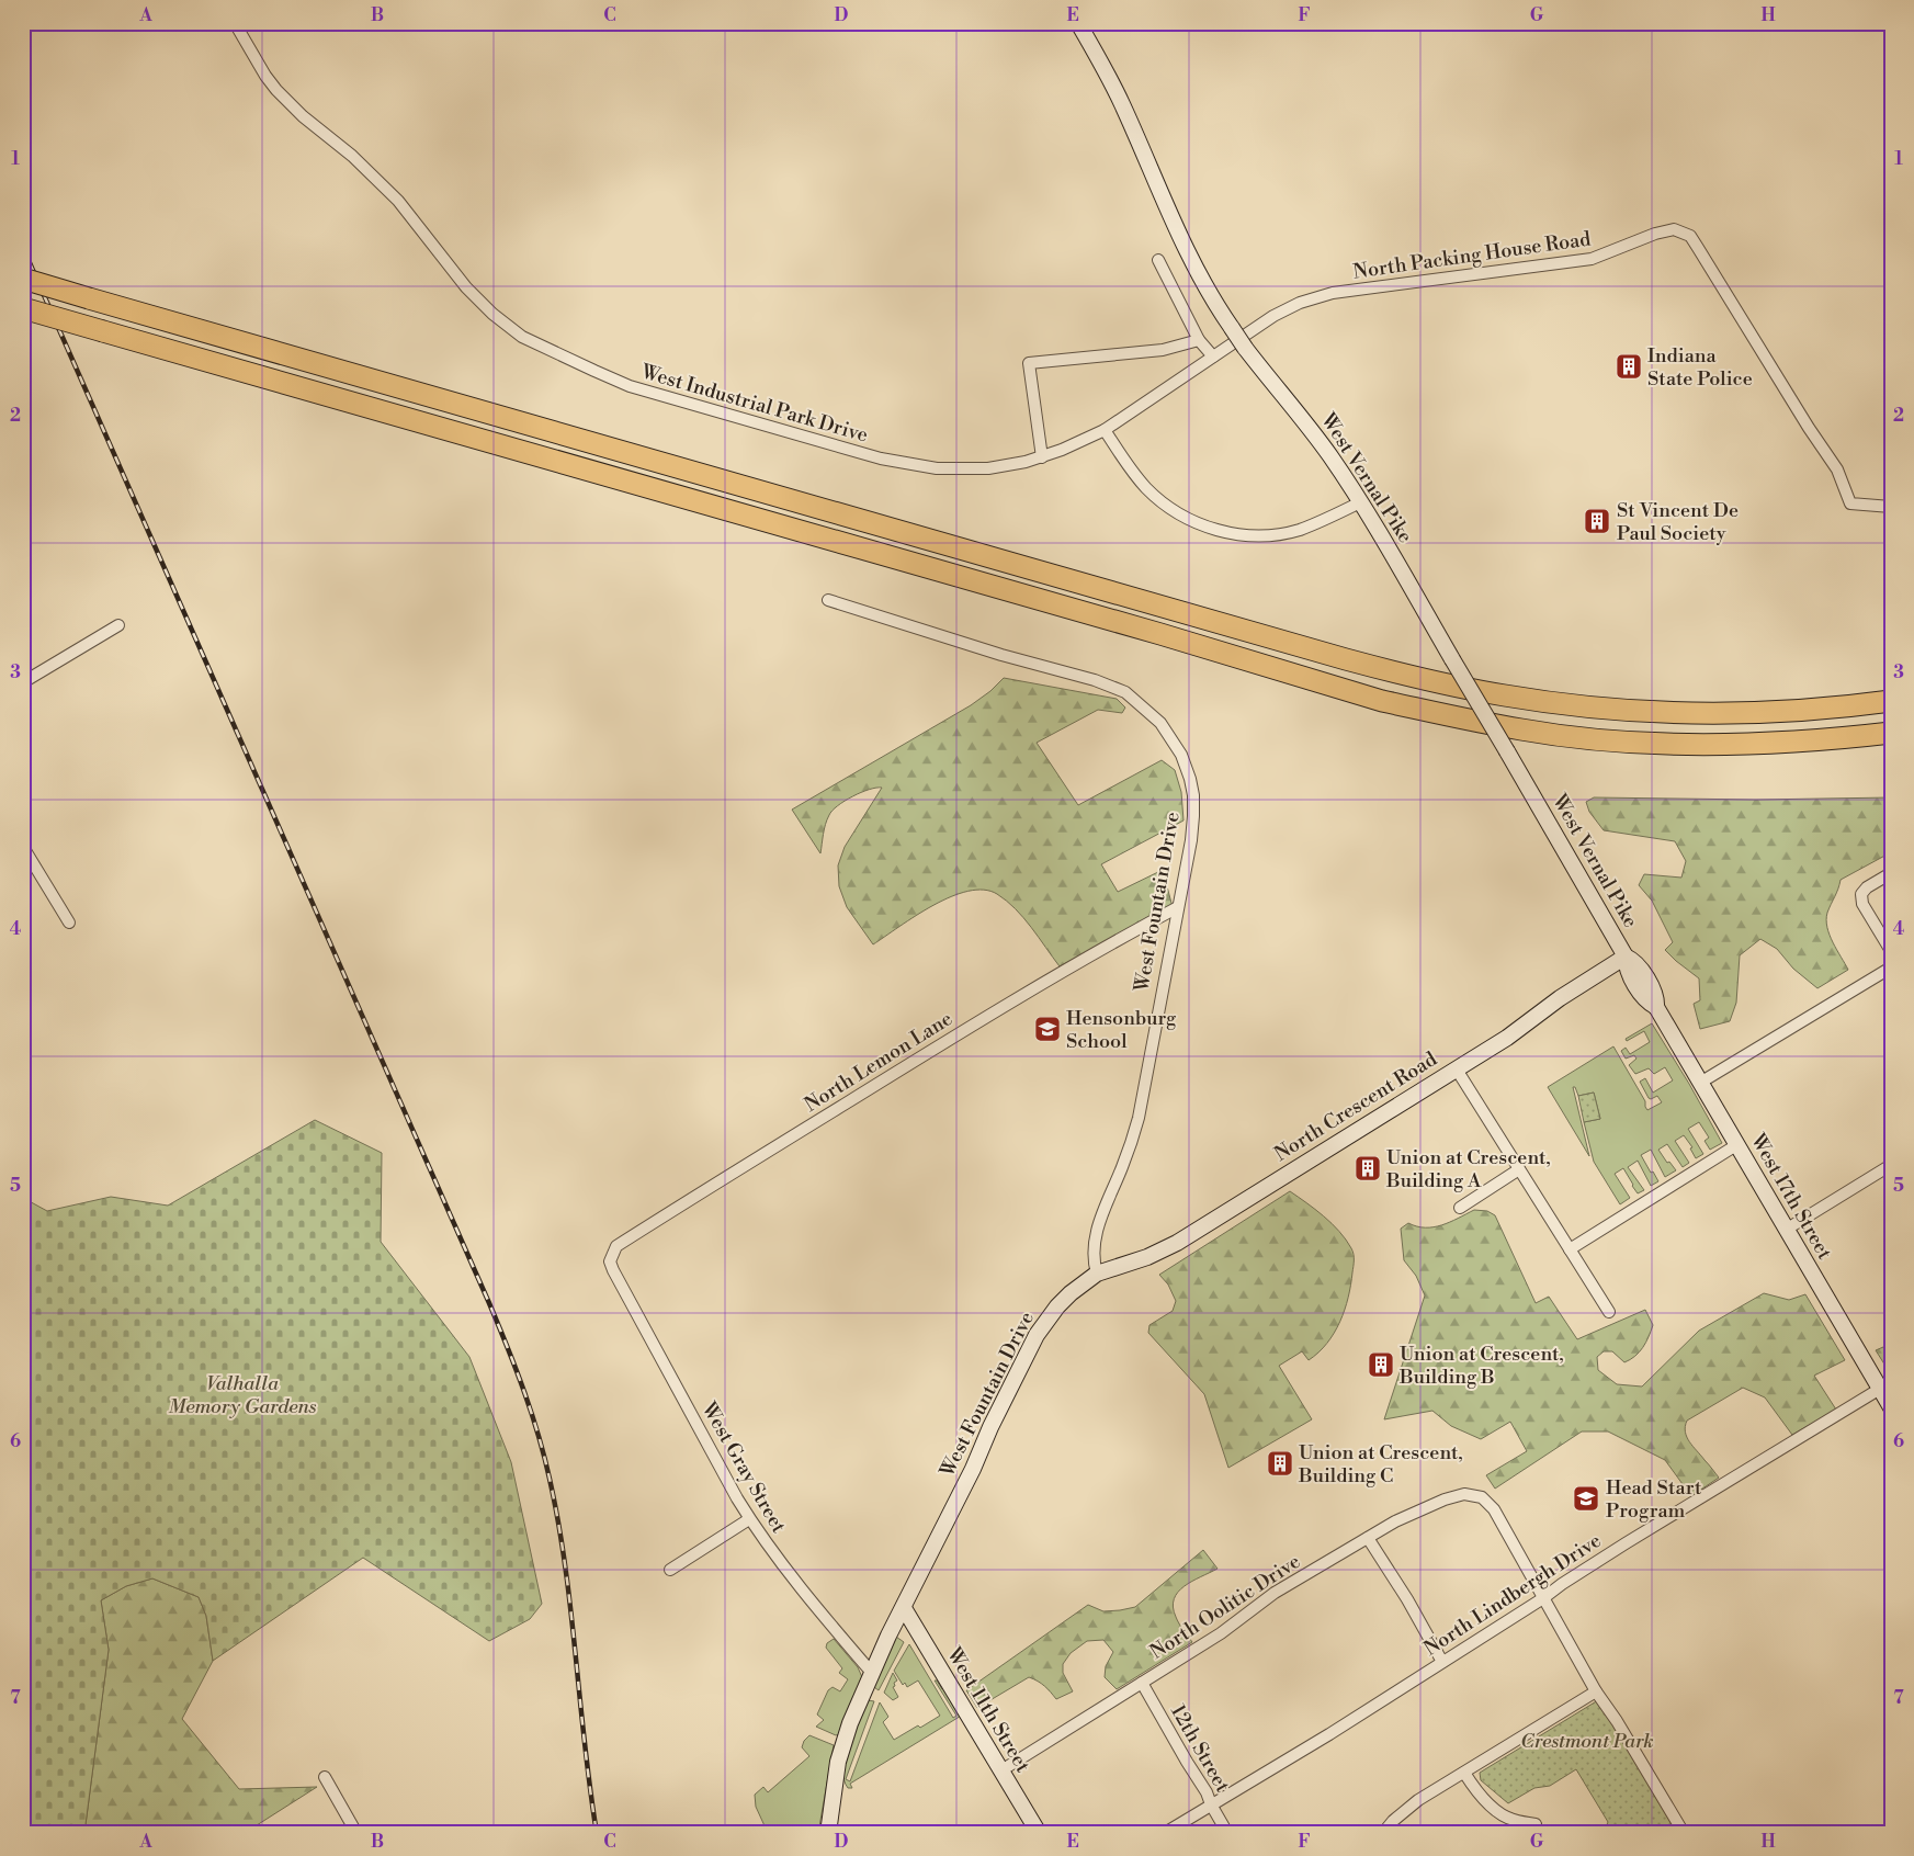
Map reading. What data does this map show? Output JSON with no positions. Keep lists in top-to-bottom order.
{
  "streets": {
    "main road": [
      "West Vernal Pike",
      "West Fountain Drive",
      "North Crescent Road",
      "West 17th Street",
      "West 11th Street"
    ],
    "street": [
      "North Packing House Road",
      "West Industrial Park Drive",
      "North Lemon Lane",
      "West Gray Street",
      "North Lindbergh Drive",
      "North Oolitic Drive",
      "12th Street"
    ]
  },
  "crossings": [
    ["North Packing House Road", "West Industrial Park Drive"],
    ["West Vernal Pike", "North Crescent Road"],
    ["West Vernal Pike", "West 17th Street"],
    ["West Fountain Drive", "North Lemon Lane"],
    ["West Fountain Drive", "North Crescent Road"],
    ["West Fountain Drive", "West Gray Street"],
    ["West Fountain Drive", "West 11th Street"],
    ["North Lemon Lane", "West Gray Street"],
    ["North Crescent Road", "West 17th Street"],
    ["West 17th Street", "North Lindbergh Drive"],
    ["North Lindbergh Drive", "North Oolitic Drive"],
    ["North Lindbergh Drive", "12th Street"],
    ["North Oolitic Drive", "West 11th Street"],
    ["North Oolitic Drive", "12th Street"]
  ],
  "parks": ["Valhalla Memory Gardens", "Crestmont Park"],
  "places": {
    "building": [
      "Indiana State Police",
      "St Vincent De Paul Society",
      "Union at Crescent, Building A",
      "Union at Crescent, Building B",
      "Union at Crescent, Building C"
    ],
    "school or university": ["Hensonburg School", "Head Start Program"]
  },
  "grid": {
    "columns": [
      "A",
      "B",
      "C",
      "D",
      "E",
      "F",
      "G",
      "H"
    ],
    "rows": [
      "1",
      "2",
      "3",
      "4",
      "5",
      "6",
      "7"
    ]
  }
}
